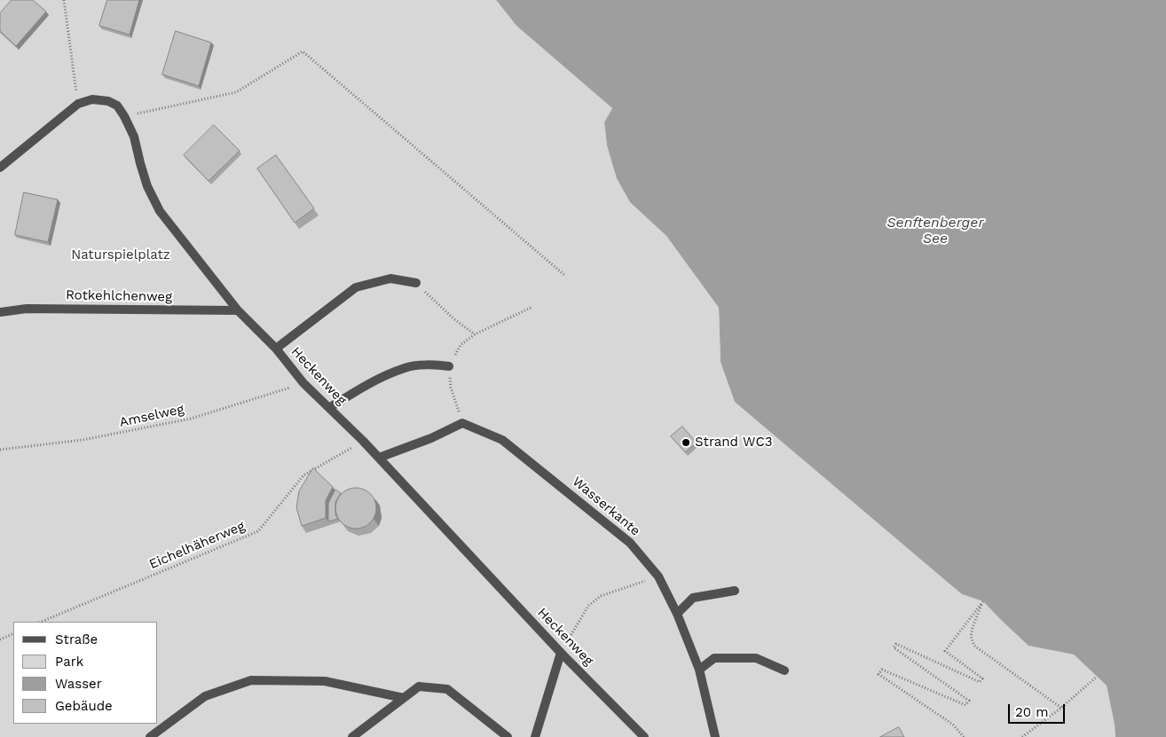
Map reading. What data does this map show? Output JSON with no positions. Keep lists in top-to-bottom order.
{
  "streets": {
    "street": ["Rotkehlchenweg", "Heckenweg", "Wasserkante"],
    "path": ["Amselweg", "Eichelhäherweg"]
  },
  "crossings": [
    ["Rotkehlchenweg", "Heckenweg"],
    ["Heckenweg", "Amselweg"],
    ["Heckenweg", "Wasserkante"],
    ["Heckenweg", "Eichelhäherweg"]
  ],
  "water": ["Senftenberger See"],
  "parks": ["Naturspielplatz"],
  "places": ["Strand WC3"],
  "legend": [
    "Straße",
    "Park",
    "Wasser",
    "Gebäude"
  ],
  "scale_bar": "20 m"
}
